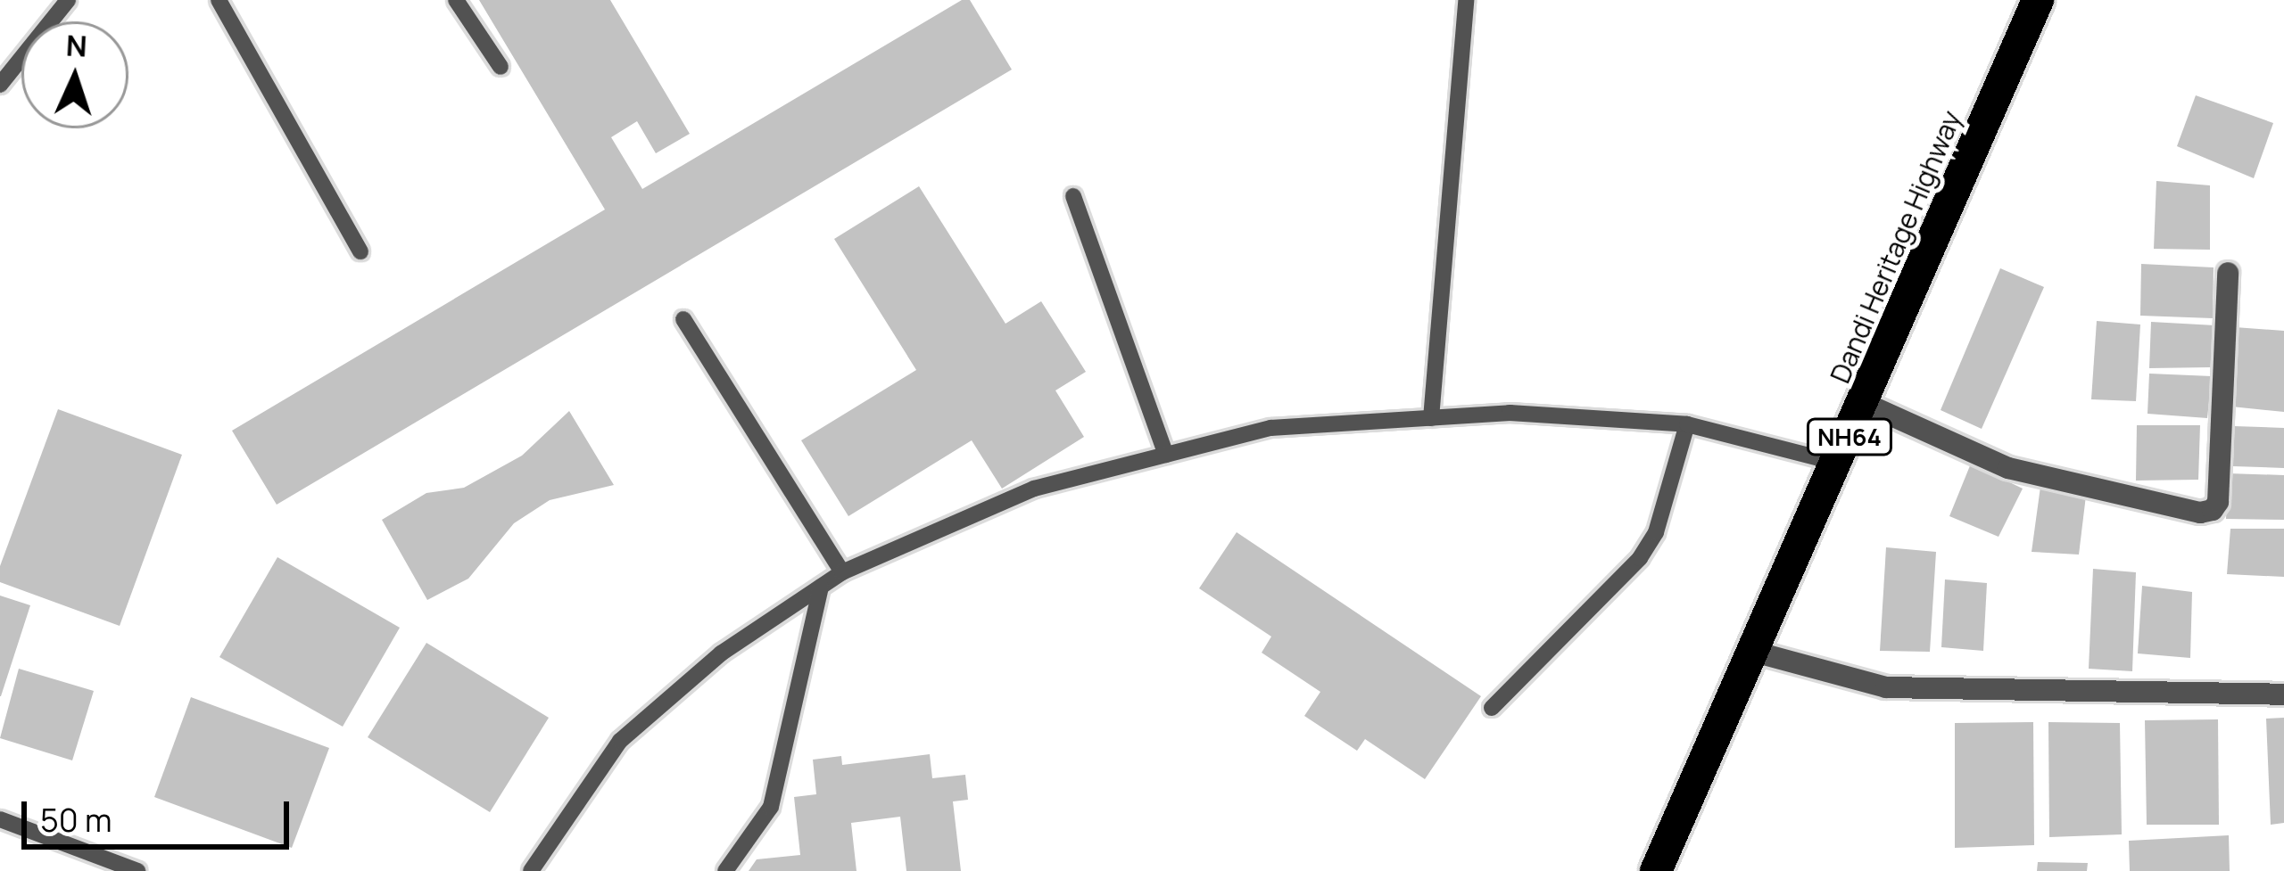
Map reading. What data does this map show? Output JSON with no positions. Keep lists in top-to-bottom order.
{
  "streets": {
    "highway": ["Dandi Heritage Highway", "NH64"]
  },
  "scale_bar": "50 m",
  "north": "top"
}
